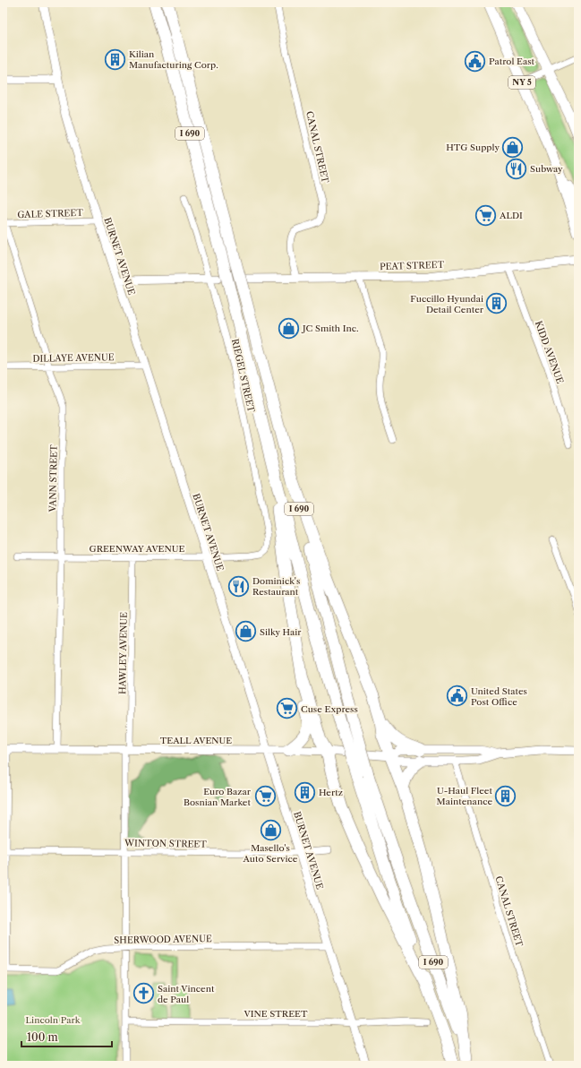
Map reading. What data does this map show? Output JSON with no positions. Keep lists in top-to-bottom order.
{
  "streets": {
    "highway": ["I 690"],
    "main road": ["NY 5"],
    "street": [
      "CANAL STREET",
      "GALE STREET",
      "BURNET AVENUE",
      "PEAT STREET",
      "KIDD AVENUE",
      "DILLAYE AVENUE",
      "RIEGEL STREET",
      "VANN STREET",
      "GREENWAY AVENUE",
      "HAWLEY AVENUE",
      "TEALL AVENUE",
      "WINTON STREET",
      "SHERWOOD AVENUE",
      "VINE STREET"
    ]
  },
  "crossings": [
    ["CANAL STREET", "PEAT STREET"],
    ["CANAL STREET", "TEALL AVENUE"],
    ["GALE STREET", "BURNET AVENUE"],
    ["GALE STREET", "VANN STREET"],
    ["BURNET AVENUE", "DILLAYE AVENUE"],
    ["BURNET AVENUE", "GREENWAY AVENUE"],
    ["BURNET AVENUE", "TEALL AVENUE"],
    ["BURNET AVENUE", "WINTON STREET"],
    ["BURNET AVENUE", "SHERWOOD AVENUE"],
    ["BURNET AVENUE", "VINE STREET"],
    ["PEAT STREET", "KIDD AVENUE"],
    ["DILLAYE AVENUE", "VANN STREET"],
    ["RIEGEL STREET", "GREENWAY AVENUE"],
    ["VANN STREET", "GREENWAY AVENUE"],
    ["VANN STREET", "TEALL AVENUE"],
    ["GREENWAY AVENUE", "HAWLEY AVENUE"],
    ["HAWLEY AVENUE", "TEALL AVENUE"],
    ["HAWLEY AVENUE", "WINTON STREET"],
    ["HAWLEY AVENUE", "SHERWOOD AVENUE"],
    ["HAWLEY AVENUE", "VINE STREET"]
  ],
  "parks": ["Lincoln Park"],
  "places": {
    "building": [
      "Kilian Manufacturing Corp.",
      "Fuccillo Hyundai Detail Center",
      "Hertz",
      "U-Haul Fleet Maintenance"
    ],
    "public building": ["Patrol East", "United States Post Office"],
    "shop": [
      "HTG Supply",
      "JC Smith Inc.",
      "Silky Hair",
      "Masello's Auto Service"
    ],
    "restaurant": ["Subway", "Dominick's Restaurant"],
    "supermarket": ["ALDI", "Cuse Express", "Euro Bazar Bosnian Market"],
    "church": ["Saint Vincent de Paul"]
  },
  "scale_bar": "100 m"
}
